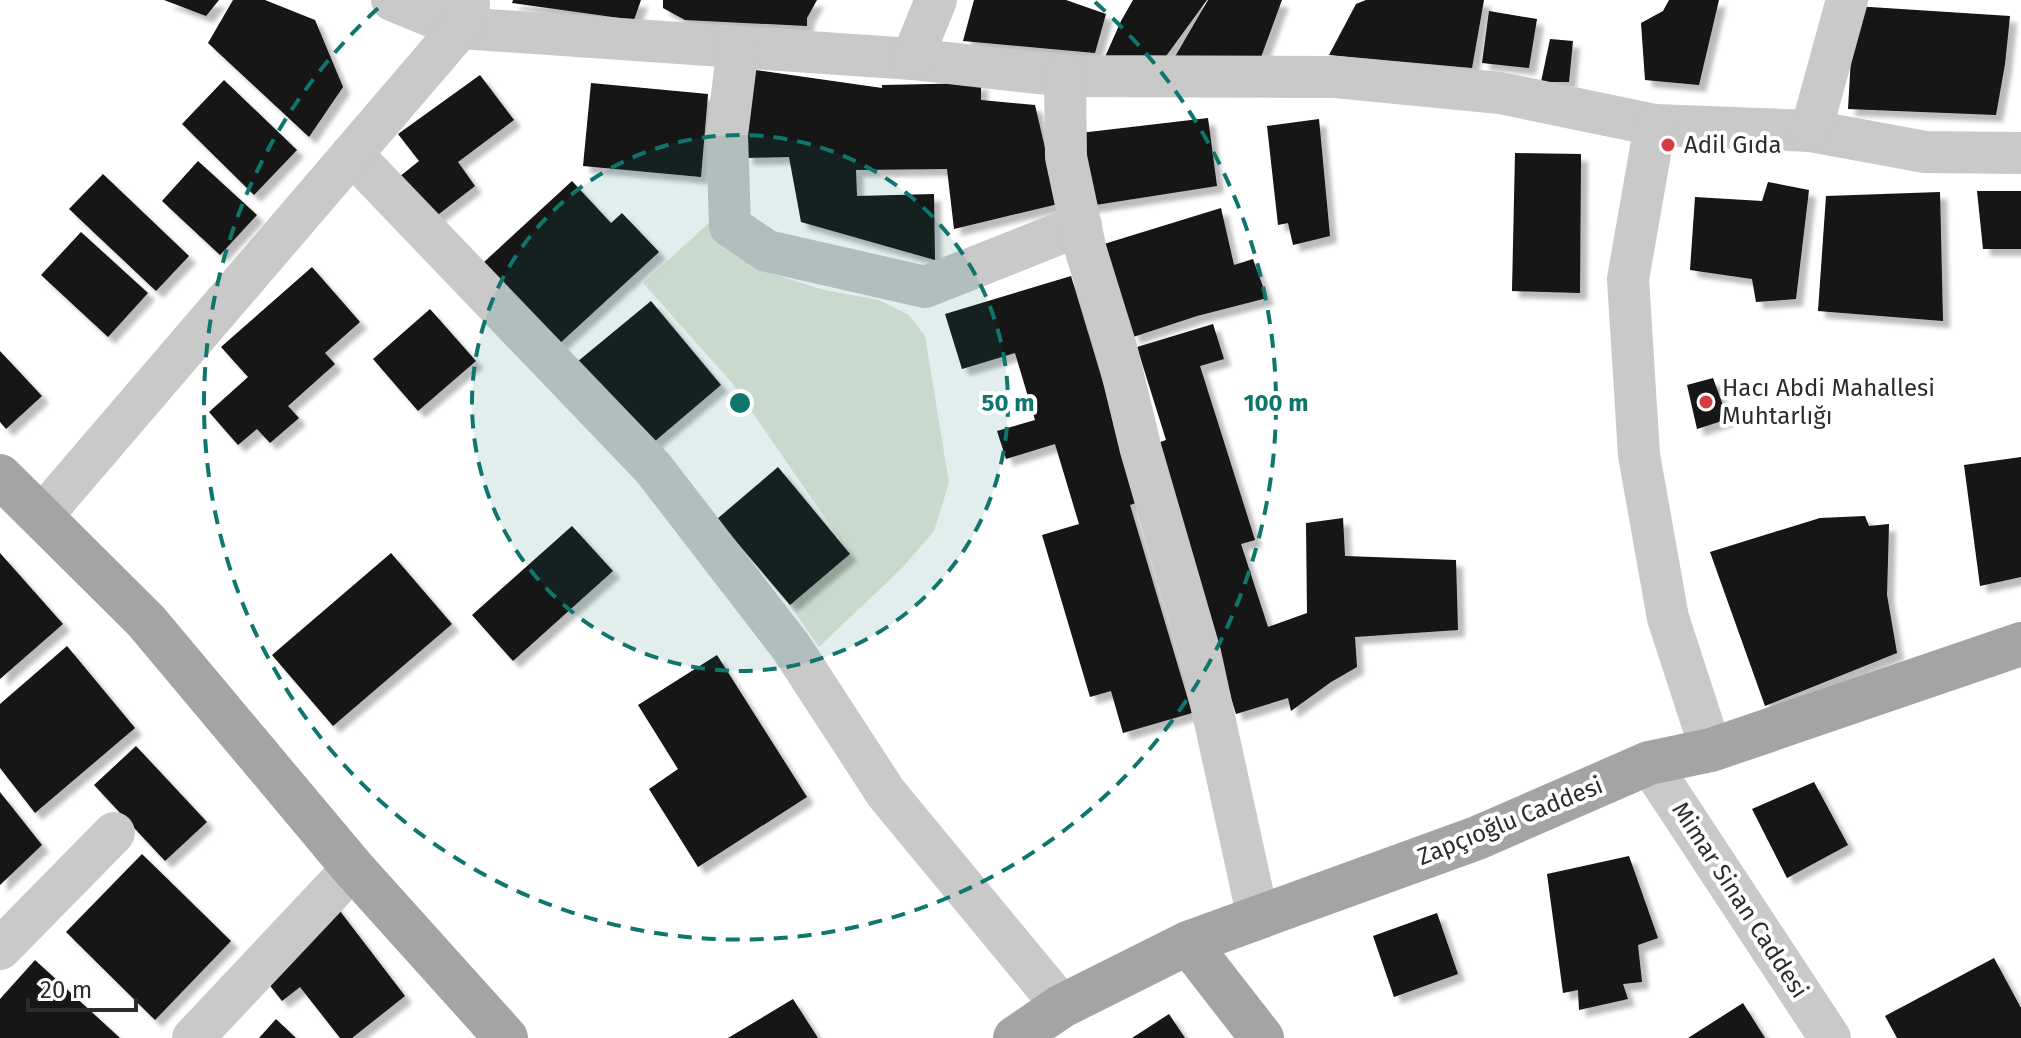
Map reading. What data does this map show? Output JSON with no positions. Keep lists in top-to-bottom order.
{
  "streets": {
    "main road": ["Zapçıoğlu Caddesi"],
    "street": ["Mimar Sinan Caddesi"]
  },
  "crossings": [
    ["Zapçıoğlu Caddesi", "Mimar Sinan Caddesi"]
  ],
  "places": ["Adil Gıda", "Hacı Abdi Mahallesi Muhtarlığı"],
  "scale_bar": "20 m",
  "rings": ["50 m", "100 m"]
}
